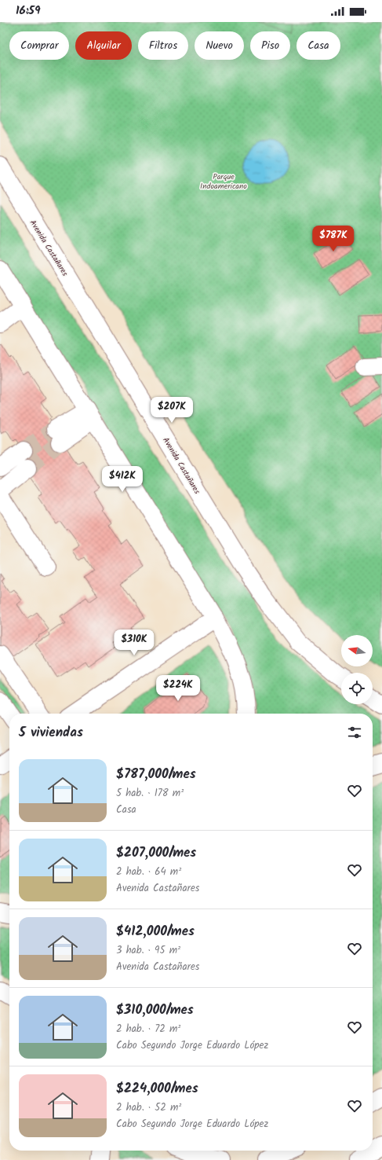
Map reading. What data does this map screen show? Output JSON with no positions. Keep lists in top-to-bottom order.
{
  "streets": {
    "main road": ["Avenida Castañares"]
  },
  "parks": ["Parque Indoamericano"],
  "north": "left",
  "page": {
    "status": "16:59",
    "chip": [
      "Comprar",
      "Alquilar",
      "Filtros",
      "Nuevo",
      "Piso",
      "Casa"
    ],
    "price": [
      "$787K",
      "$207K",
      "$412K",
      "$310K",
      "$224K"
    ],
    "heading": "5 viviendas",
    "list": [
      {
        "name": "$787,000/mes",
        "note": "5 hab. · 178 m² · Casa"
      },
      {
        "name": "$207,000/mes",
        "note": "2 hab. · 64 m² · Avenida Castañares"
      },
      {
        "name": "$412,000/mes",
        "note": "3 hab. · 95 m² · Avenida Castañares"
      },
      {
        "name": "$310,000/mes",
        "note": "2 hab. · 72 m² · Cabo Segundo Jorge Eduardo López"
      },
      {
        "name": "$224,000/mes",
        "note": "2 hab. · 52 m² · Cabo Segundo Jorge Eduardo López"
      }
    ]
  }
}
